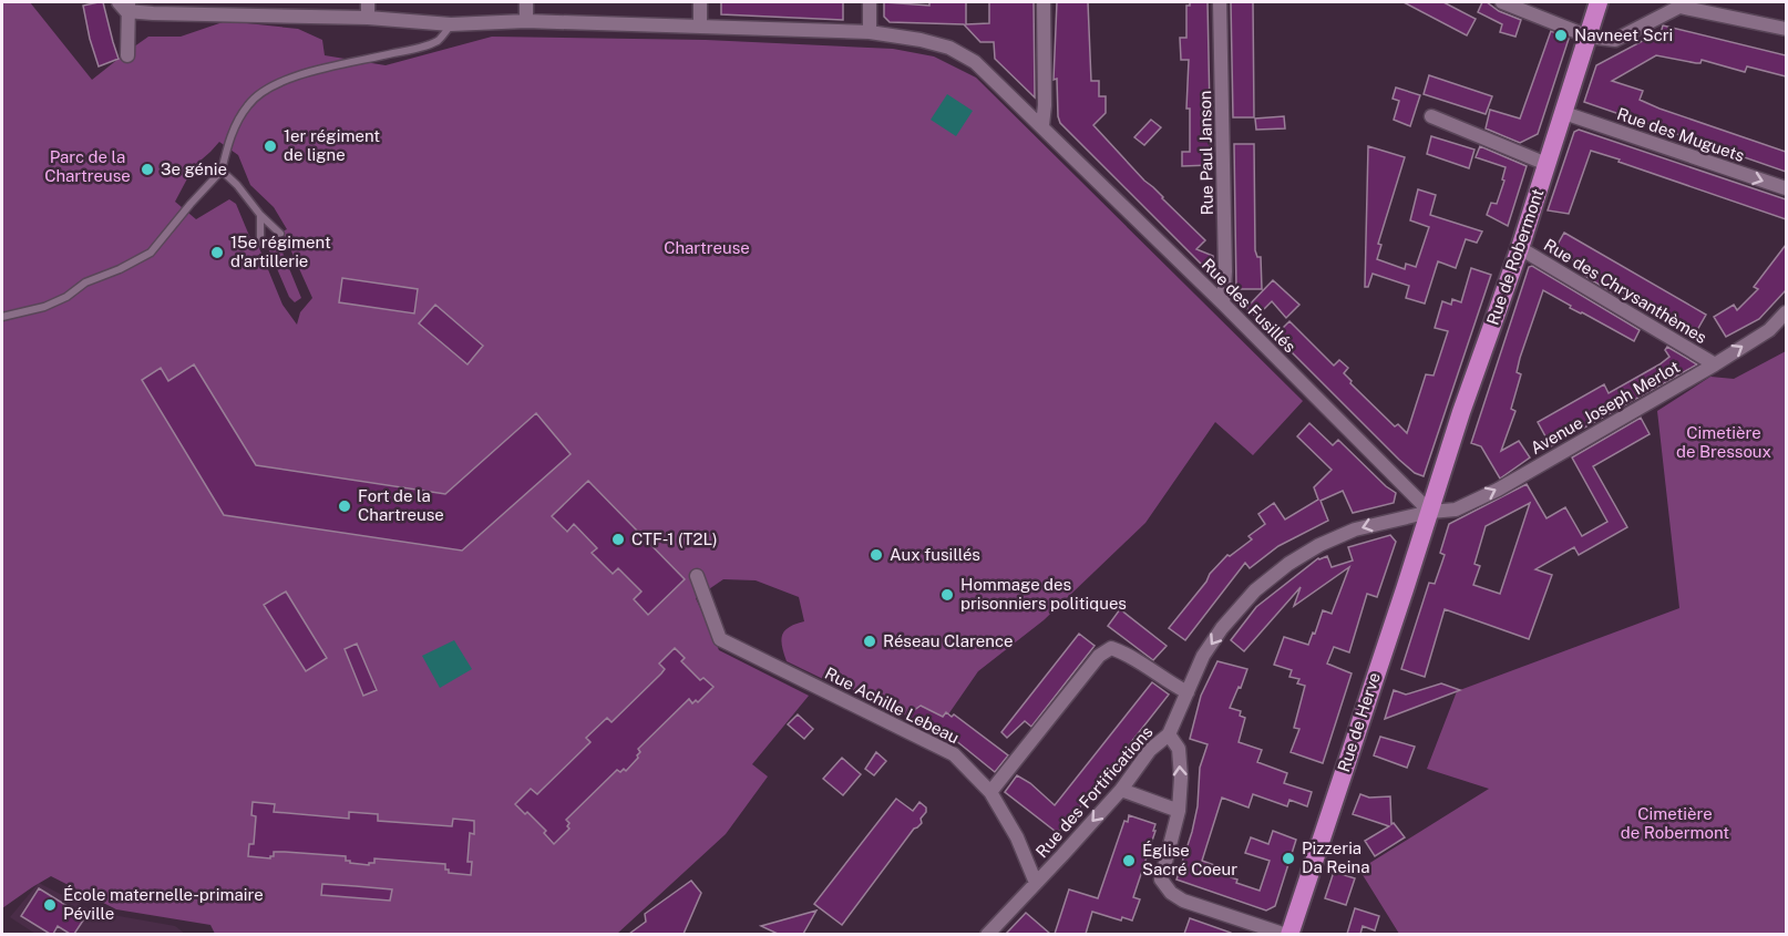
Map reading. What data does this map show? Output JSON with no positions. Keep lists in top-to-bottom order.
{
  "streets": {
    "main road": ["Rue de Robermont", "Rue de Herve"],
    "street": [
      "Rue des Muguets",
      "Rue Paul Janson",
      "Rue des Chrysanthèmes",
      "Rue des Fusillés",
      "Avenue Joseph Merlot",
      "Rue Achille Lebeau",
      "Rue des Fortifications"
    ]
  },
  "crossings": [
    ["Rue des Muguets", "Rue de Robermont"],
    ["Rue Paul Janson", "Rue des Fusillés"],
    ["Rue de Robermont", "Rue des Chrysanthèmes"],
    ["Rue de Robermont", "Rue des Fusillés"],
    ["Rue de Robermont", "Avenue Joseph Merlot"],
    ["Rue de Robermont", "Rue de Herve"],
    ["Rue de Robermont", "Rue des Fortifications"],
    ["Rue des Chrysanthèmes", "Avenue Joseph Merlot"],
    ["Rue des Fusillés", "Avenue Joseph Merlot"],
    ["Rue des Fusillés", "Rue de Herve"],
    ["Rue des Fusillés", "Rue des Fortifications"],
    ["Avenue Joseph Merlot", "Rue de Herve"],
    ["Avenue Joseph Merlot", "Rue des Fortifications"],
    ["Rue Achille Lebeau", "Rue des Fortifications"],
    ["Rue de Herve", "Rue des Fortifications"]
  ],
  "one_way": ["Rue des Muguets", "Avenue Joseph Merlot", "Rue des Fortifications"],
  "parks": [
    "Parc de la Chartreuse",
    "Chartreuse",
    "Cimetière de Bressoux",
    "Cimetière de Robermont"
  ],
  "places": [
    "Navneet Scri",
    "1er régiment de ligne",
    "3e génie",
    "15e régiment d'artillerie",
    "Fort de la Chartreuse",
    "CTF-1 (T2L)",
    "Aux fusillés",
    "Hommage des prisonniers politiques",
    "Réseau Clarence",
    "Pizzeria Da Reina",
    "Église Sacré Coeur",
    "École maternelle-primaire Péville"
  ]
}
